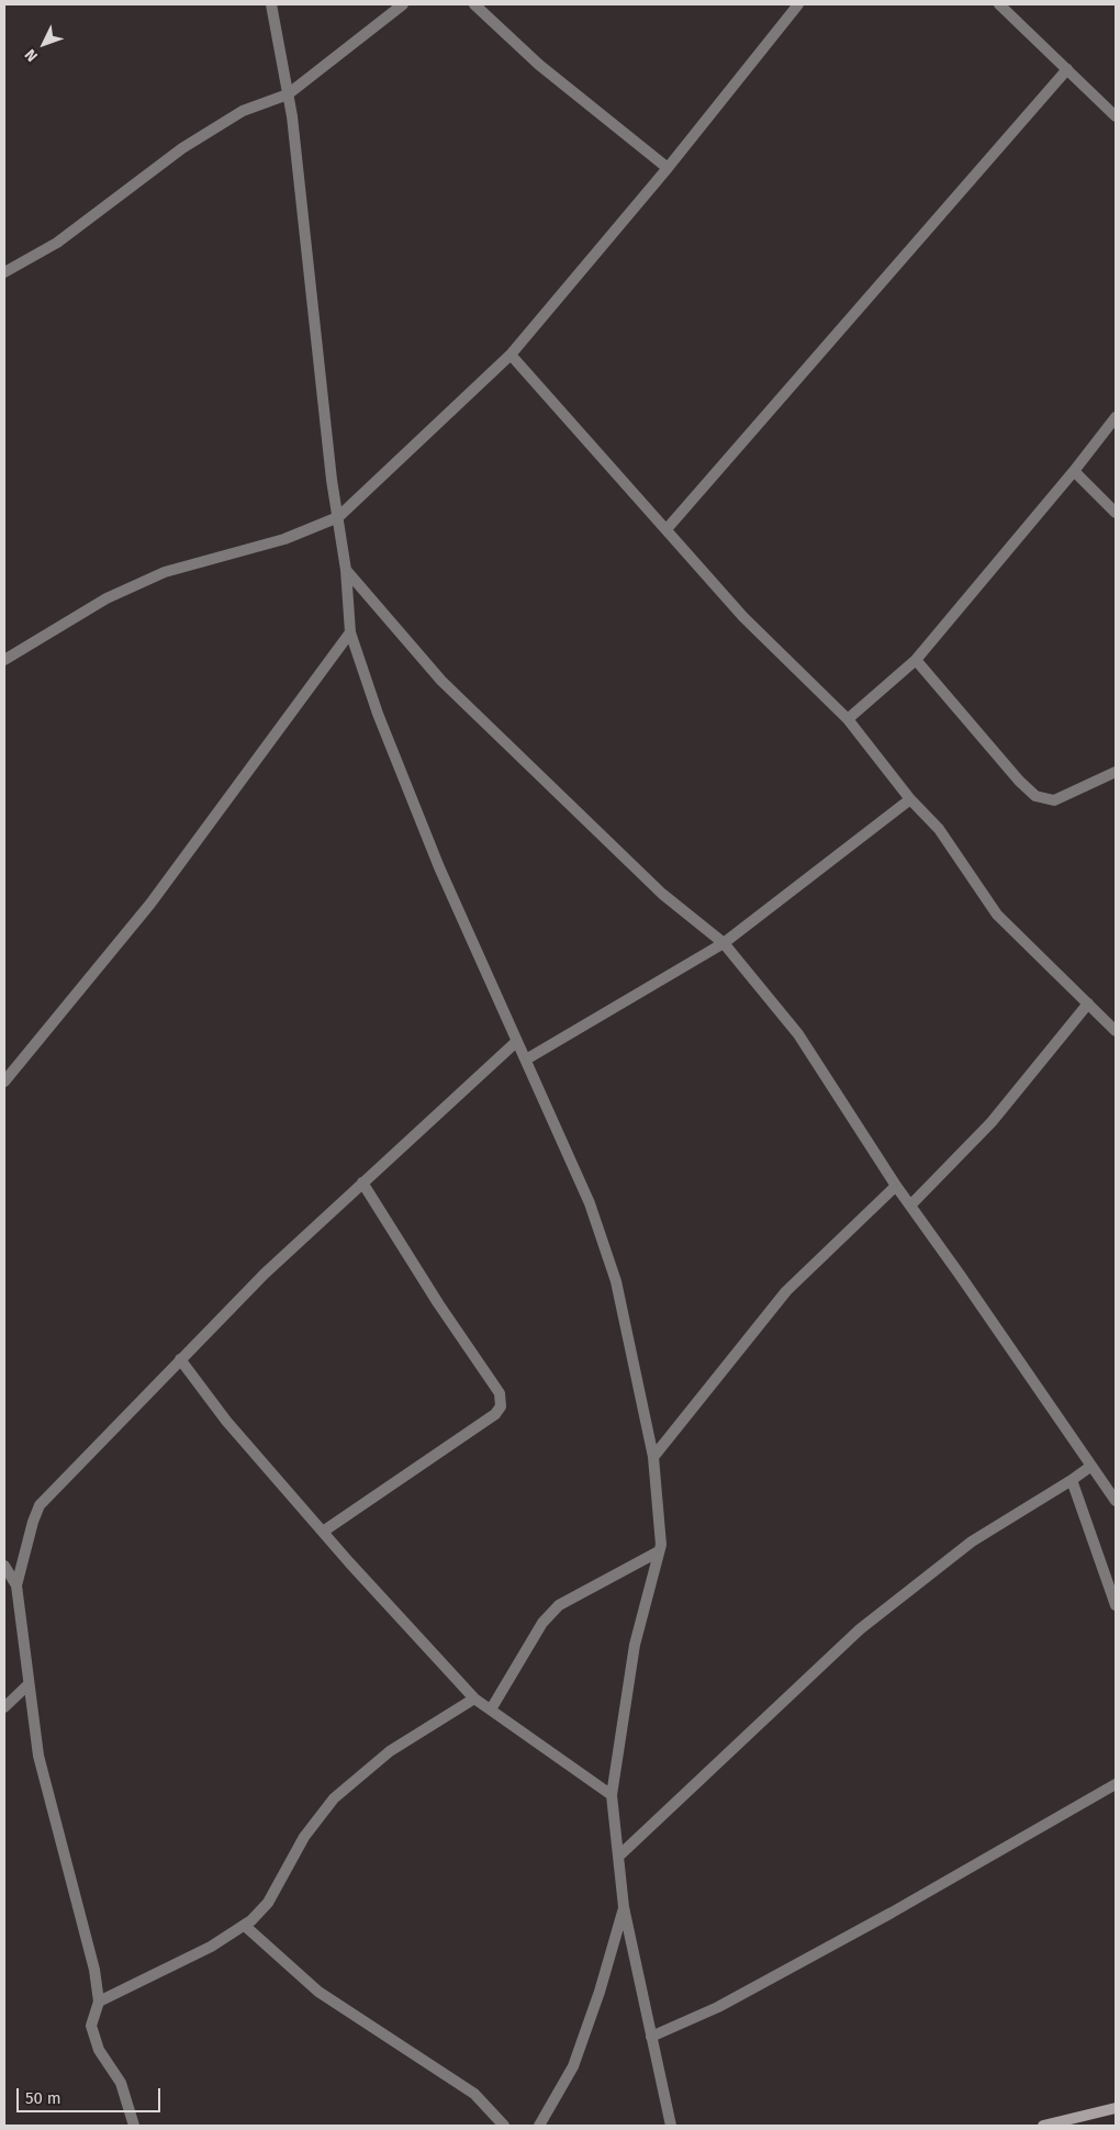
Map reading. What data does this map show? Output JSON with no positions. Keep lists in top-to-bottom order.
{
  "scale_bar": "50 m",
  "north": "bottom left"
}
